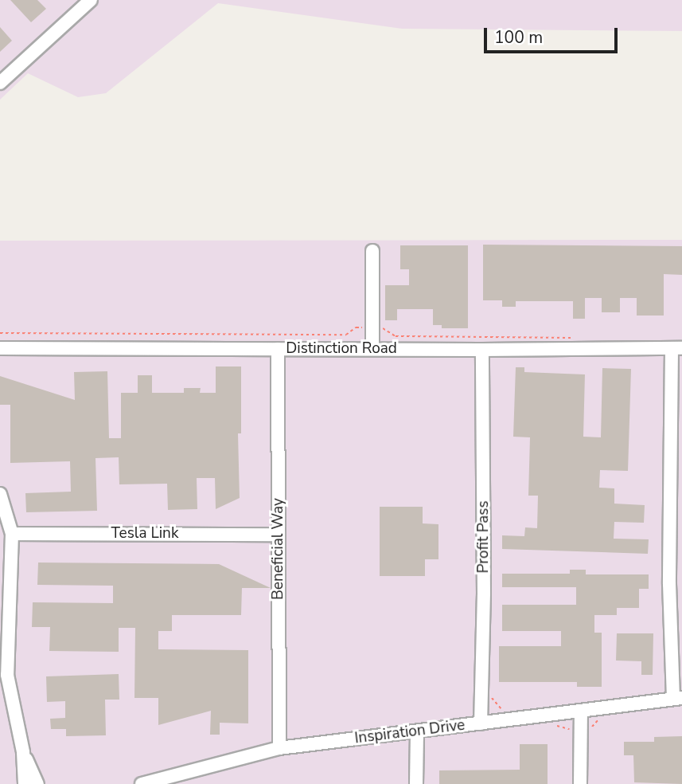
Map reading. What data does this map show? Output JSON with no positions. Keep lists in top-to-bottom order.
{
  "streets": {
    "street": [
      "Distinction Road",
      "Tesla Link",
      "Profit Pass",
      "Beneficial Way",
      "Inspiration Drive"
    ]
  },
  "crossings": [
    ["Distinction Road", "Profit Pass"],
    ["Distinction Road", "Beneficial Way"],
    ["Tesla Link", "Beneficial Way"],
    ["Profit Pass", "Inspiration Drive"],
    ["Beneficial Way", "Inspiration Drive"]
  ],
  "scale_bar": "100 m"
}
